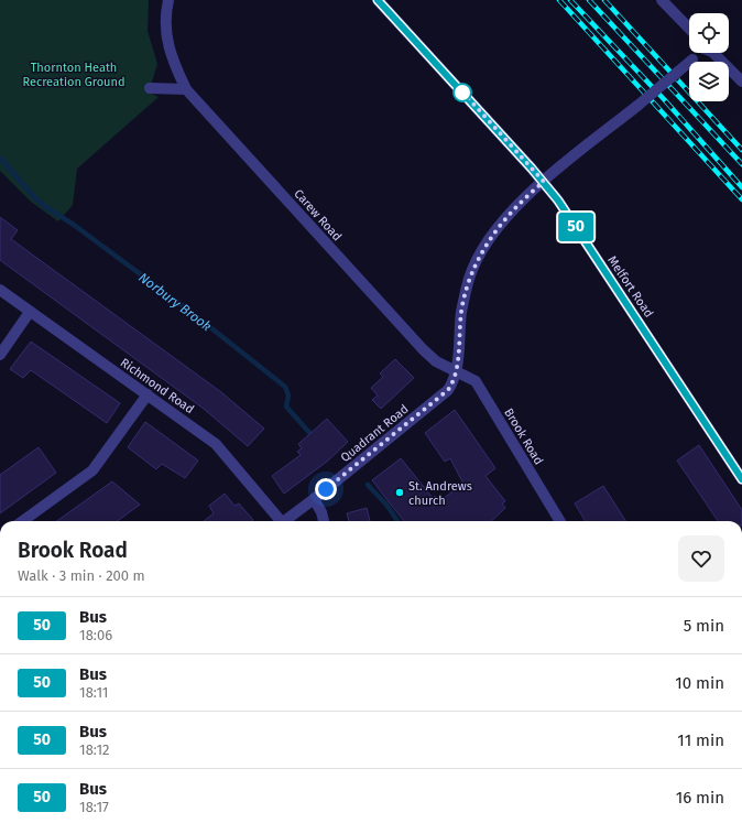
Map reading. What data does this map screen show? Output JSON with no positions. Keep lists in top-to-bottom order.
{
  "streets": {
    "street": [
      "Carew Road",
      "Melfort Road",
      "Richmond Road",
      "Quadrant Road",
      "Brook Road"
    ]
  },
  "crossings": [
    ["Carew Road", "Quadrant Road"],
    ["Carew Road", "Brook Road"],
    ["Quadrant Road", "Brook Road"]
  ],
  "water": ["Norbury Brook"],
  "parks": ["Thornton Heath Recreation Ground"],
  "places": ["St. Andrews church"],
  "lines": ["bus line 50"],
  "page": {
    "on_map": "50",
    "heading": ["Brook Road", "Walk · 3 min · 200 m"],
    "list": [
      {
        "mark": "50",
        "name": "Bus",
        "note": "18:06",
        "value": "5 min"
      },
      {
        "mark": "50",
        "name": "Bus",
        "note": "18:11",
        "value": "10 min"
      },
      {
        "mark": "50",
        "name": "Bus",
        "note": "18:12",
        "value": "11 min"
      },
      {
        "mark": "50",
        "name": "Bus",
        "note": "18:17",
        "value": "16 min"
      }
    ]
  }
}
